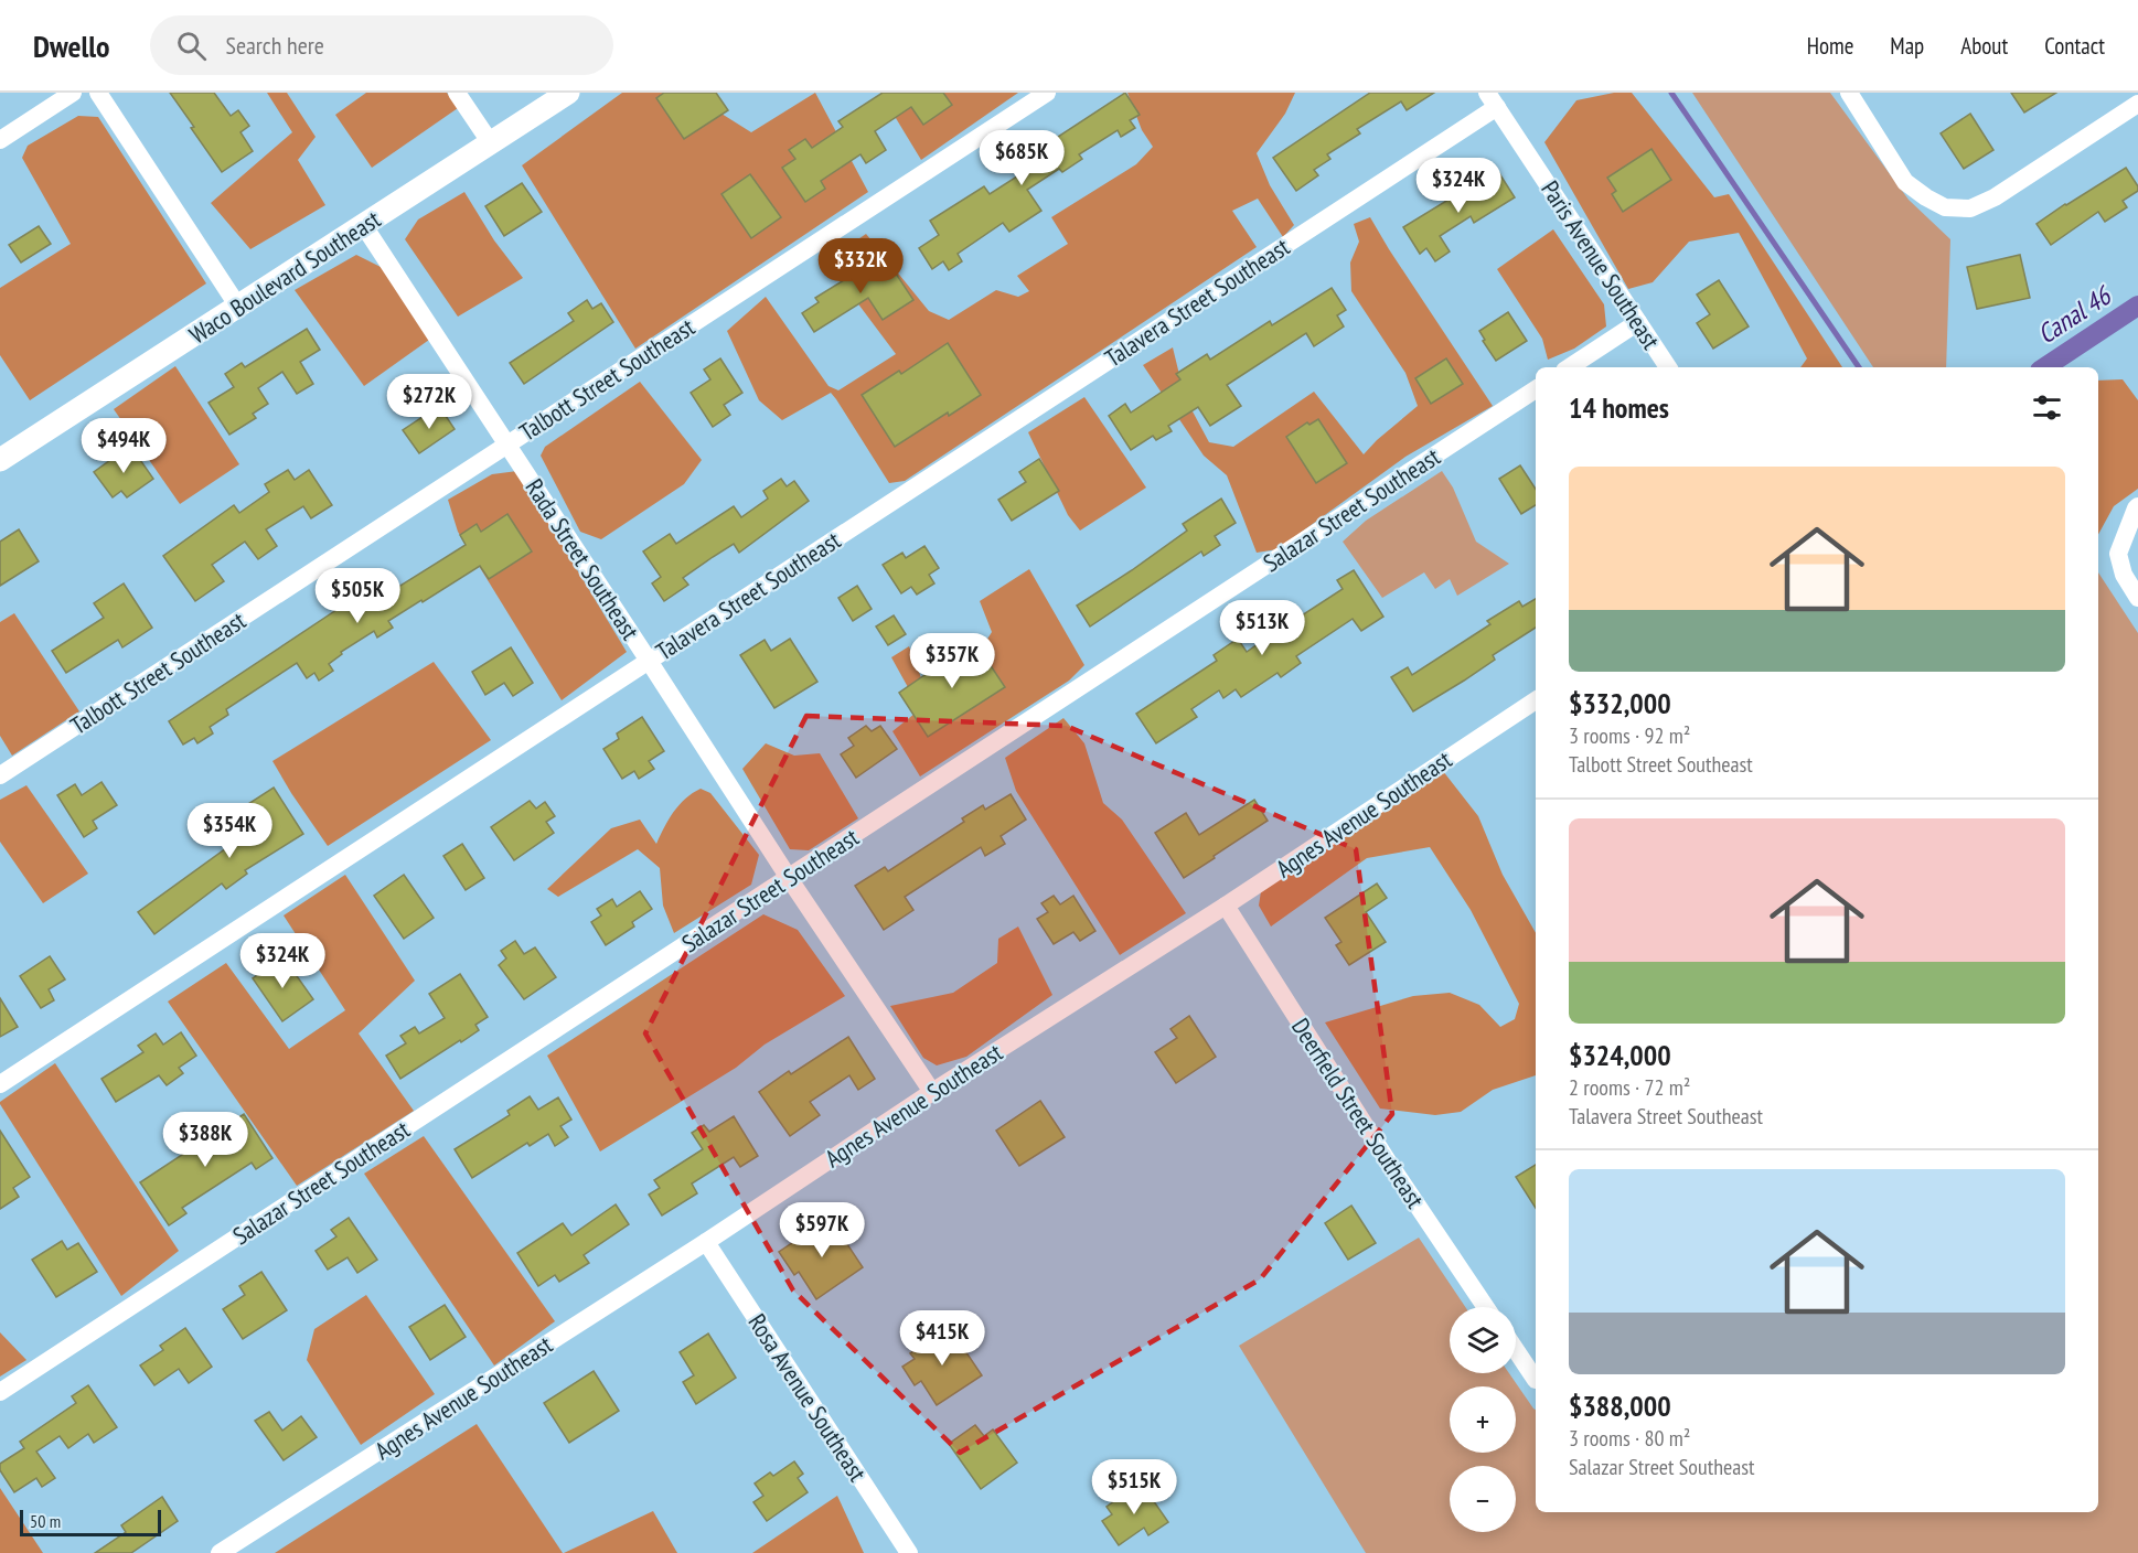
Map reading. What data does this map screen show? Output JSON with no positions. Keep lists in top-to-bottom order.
{
  "streets": {
    "street": [
      "Paris Avenue Southeast",
      "Waco Boulevard Southeast",
      "Talavera Street Southeast",
      "Talbott Street Southeast",
      "Salazar Street Southeast",
      "Rada Street Southeast",
      "Agnes Avenue Southeast",
      "Deerfield Street Southeast",
      "Rosa Avenue Southeast"
    ]
  },
  "crossings": [
    ["Paris Avenue Southeast", "Talavera Street Southeast"],
    ["Waco Boulevard Southeast", "Rada Street Southeast"],
    ["Talavera Street Southeast", "Rada Street Southeast"],
    ["Talbott Street Southeast", "Rada Street Southeast"],
    ["Salazar Street Southeast", "Rada Street Southeast"],
    ["Rada Street Southeast", "Agnes Avenue Southeast"],
    ["Agnes Avenue Southeast", "Deerfield Street Southeast"],
    ["Agnes Avenue Southeast", "Rosa Avenue Southeast"]
  ],
  "water": ["Canal 46"],
  "scale_bar": "50 m",
  "page": {
    "header": "Dwello",
    "search": "Search here",
    "nav": [
      "Home",
      "Map",
      "About",
      "Contact"
    ],
    "price": [
      "$685K",
      "$324K",
      "$332K",
      "$272K",
      "$494K",
      "$505K",
      "$513K",
      "$357K",
      "$354K",
      "$324K",
      "$388K",
      "$597K",
      "$415K",
      "$515K"
    ],
    "heading": "14 homes",
    "list": [
      {
        "name": "$332,000",
        "note": "3 rooms · 92 m² · Talbott Street Southeast"
      },
      {
        "name": "$324,000",
        "note": "2 rooms · 72 m² · Talavera Street Southeast"
      },
      {
        "name": "$388,000",
        "note": "3 rooms · 80 m² · Salazar Street Southeast"
      }
    ],
    "map_buttons": ["+", "−"],
    "scale": "50 m"
  }
}
